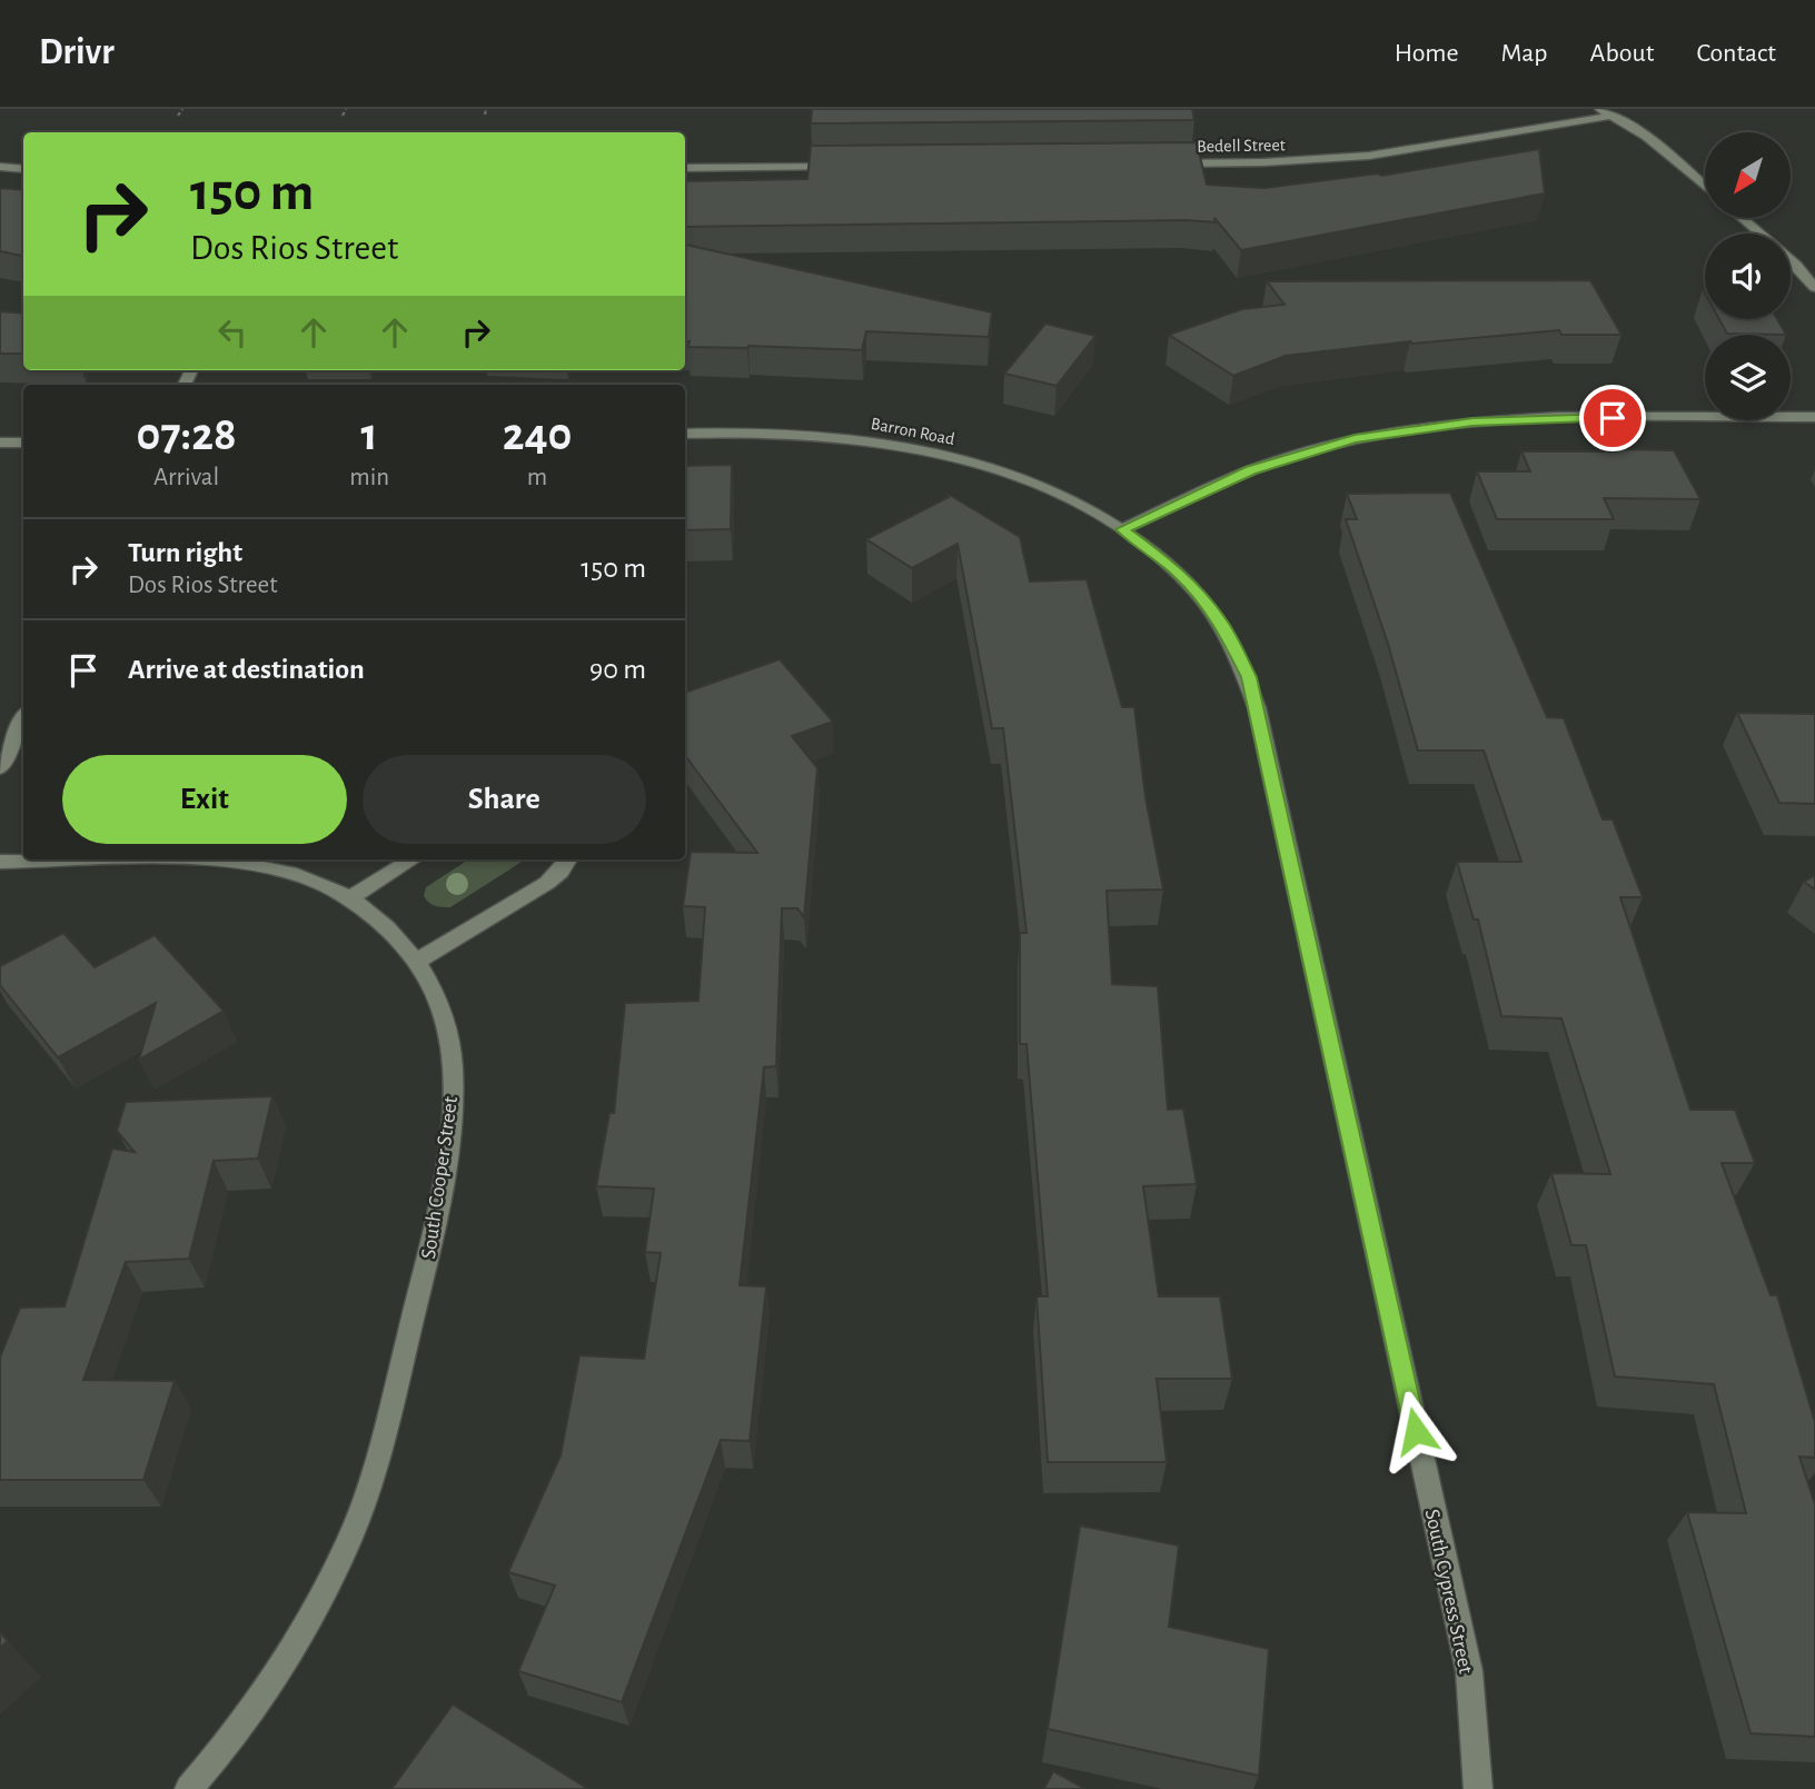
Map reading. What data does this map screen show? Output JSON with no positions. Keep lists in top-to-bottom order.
{
  "streets": {
    "street": [
      "Bedell Street",
      "Barron Road",
      "South Cooper Street",
      "South Cypress Street"
    ]
  },
  "crossings": [
    ["Barron Road", "South Cypress Street"]
  ],
  "north": "bottom left",
  "page": {
    "header": "Drivr",
    "nav": [
      "Home",
      "Map",
      "About",
      "Contact"
    ],
    "turn": ["150 m", "Dos Rios Street"],
    "eta": [
      "07:28",
      "Arrival",
      "1",
      "min",
      "240",
      "m"
    ],
    "list": [
      {
        "name": "Turn right",
        "note": "Dos Rios Street",
        "value": "150 m"
      },
      {
        "name": "Arrive at destination",
        "value": "90 m"
      }
    ],
    "buttons": ["Exit", "Share"]
  }
}
